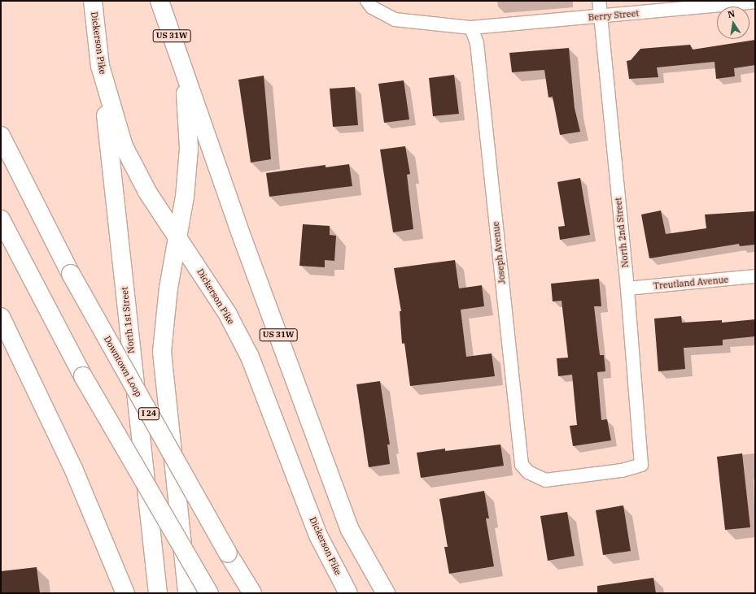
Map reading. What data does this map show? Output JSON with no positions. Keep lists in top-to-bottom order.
{
  "streets": {
    "main road": [
      "US 31W",
      "Dickerson Pike",
      "North 1st Street",
      "Downtown Loop",
      "I 24"
    ],
    "street": [
      "Berry Street",
      "North 2nd Street",
      "Joseph Avenue",
      "Treutland Avenue"
    ]
  },
  "crossings": [
    ["Berry Street", "North 2nd Street"],
    ["Berry Street", "Joseph Avenue"],
    ["Dickerson Pike", "North 1st Street"],
    ["North 2nd Street", "Joseph Avenue"],
    ["North 2nd Street", "Treutland Avenue"]
  ],
  "north": "top"
}
